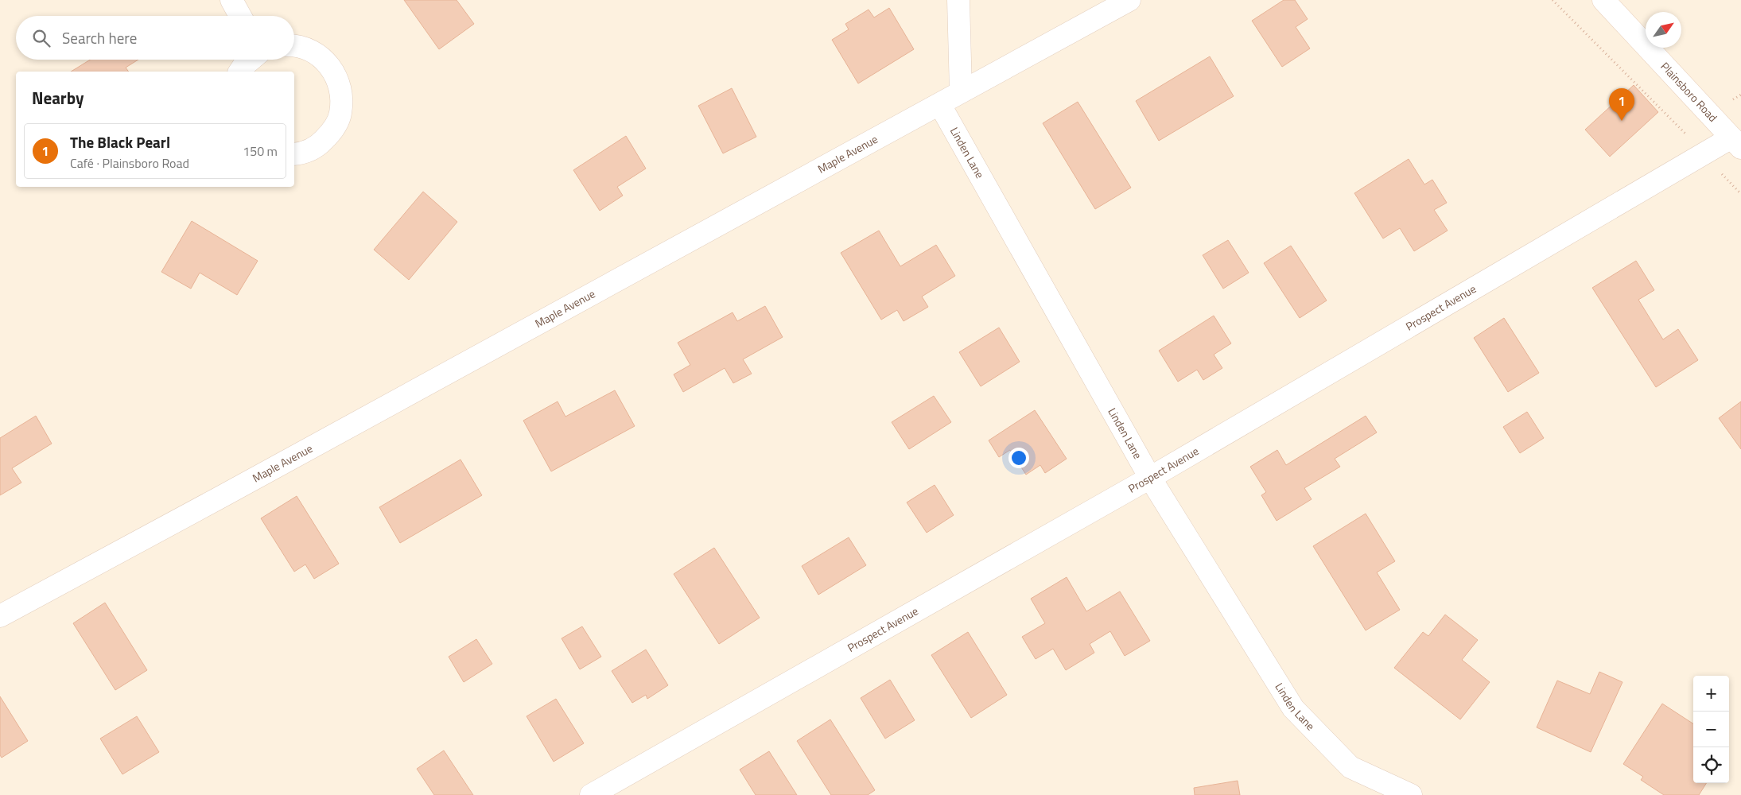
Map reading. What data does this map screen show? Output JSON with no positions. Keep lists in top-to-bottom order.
{
  "streets": {
    "street": [
      "Plainsboro Road",
      "Linden Lane",
      "Maple Avenue",
      "Prospect Avenue"
    ]
  },
  "crossings": [
    ["Plainsboro Road", "Prospect Avenue"],
    ["Linden Lane", "Maple Avenue"],
    ["Linden Lane", "Prospect Avenue"]
  ],
  "north": "top right",
  "page": {
    "search": "Search here",
    "heading": "Nearby",
    "pins": "1",
    "list": [
      {
        "mark": "1",
        "name": "The Black Pearl",
        "note": "Café · Plainsboro Road",
        "value": "150 m"
      }
    ],
    "map_buttons": ["+", "−"]
  }
}
